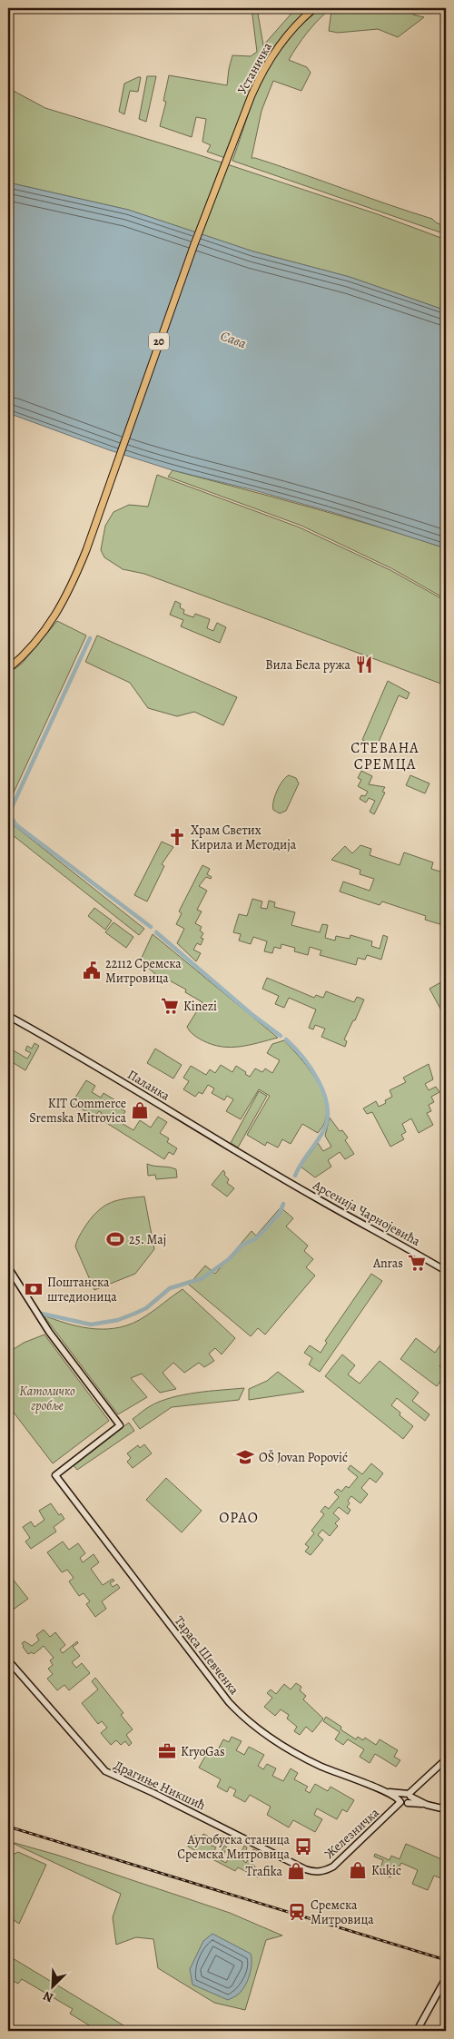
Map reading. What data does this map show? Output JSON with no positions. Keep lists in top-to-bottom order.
{
  "streets": {
    "main road": ["Устаничка", "20"],
    "street": [
      "Паланка",
      "Арсенија Чарнојевића",
      "Тараса Шевченка",
      "Драгиње Никшић",
      "Железничка"
    ]
  },
  "crossings": [
    ["Паланка", "Арсенија Чарнојевића"],
    ["Тараса Шевченка", "Железничка"],
    ["Драгиње Никшић", "Железничка"]
  ],
  "districts": ["СТЕВАНА СРЕМЦА", "ОРАО"],
  "water": ["Сава"],
  "parks": ["Католичко гробље"],
  "places": {
    "restaurant": ["Вила Бела ружа"],
    "church": ["Храм Светих Кирила и Методија"],
    "public building": ["22112 Сремска Митровица"],
    "supermarket": ["Kinezi", "Anras"],
    "shop": ["KIT Commerce Sremska Mitrovica", "Kukic", "Trafika"],
    "sports": ["25. Maj"],
    "bank": ["Поштанска штедионица"],
    "school or university": ["OŠ Jovan Popović"],
    "office": ["KryoGas"],
    "bus stop": ["Аутобуска станица Сремска Митровица"],
    "station": ["Сремска Митровица"]
  },
  "north": "bottom left"
}
